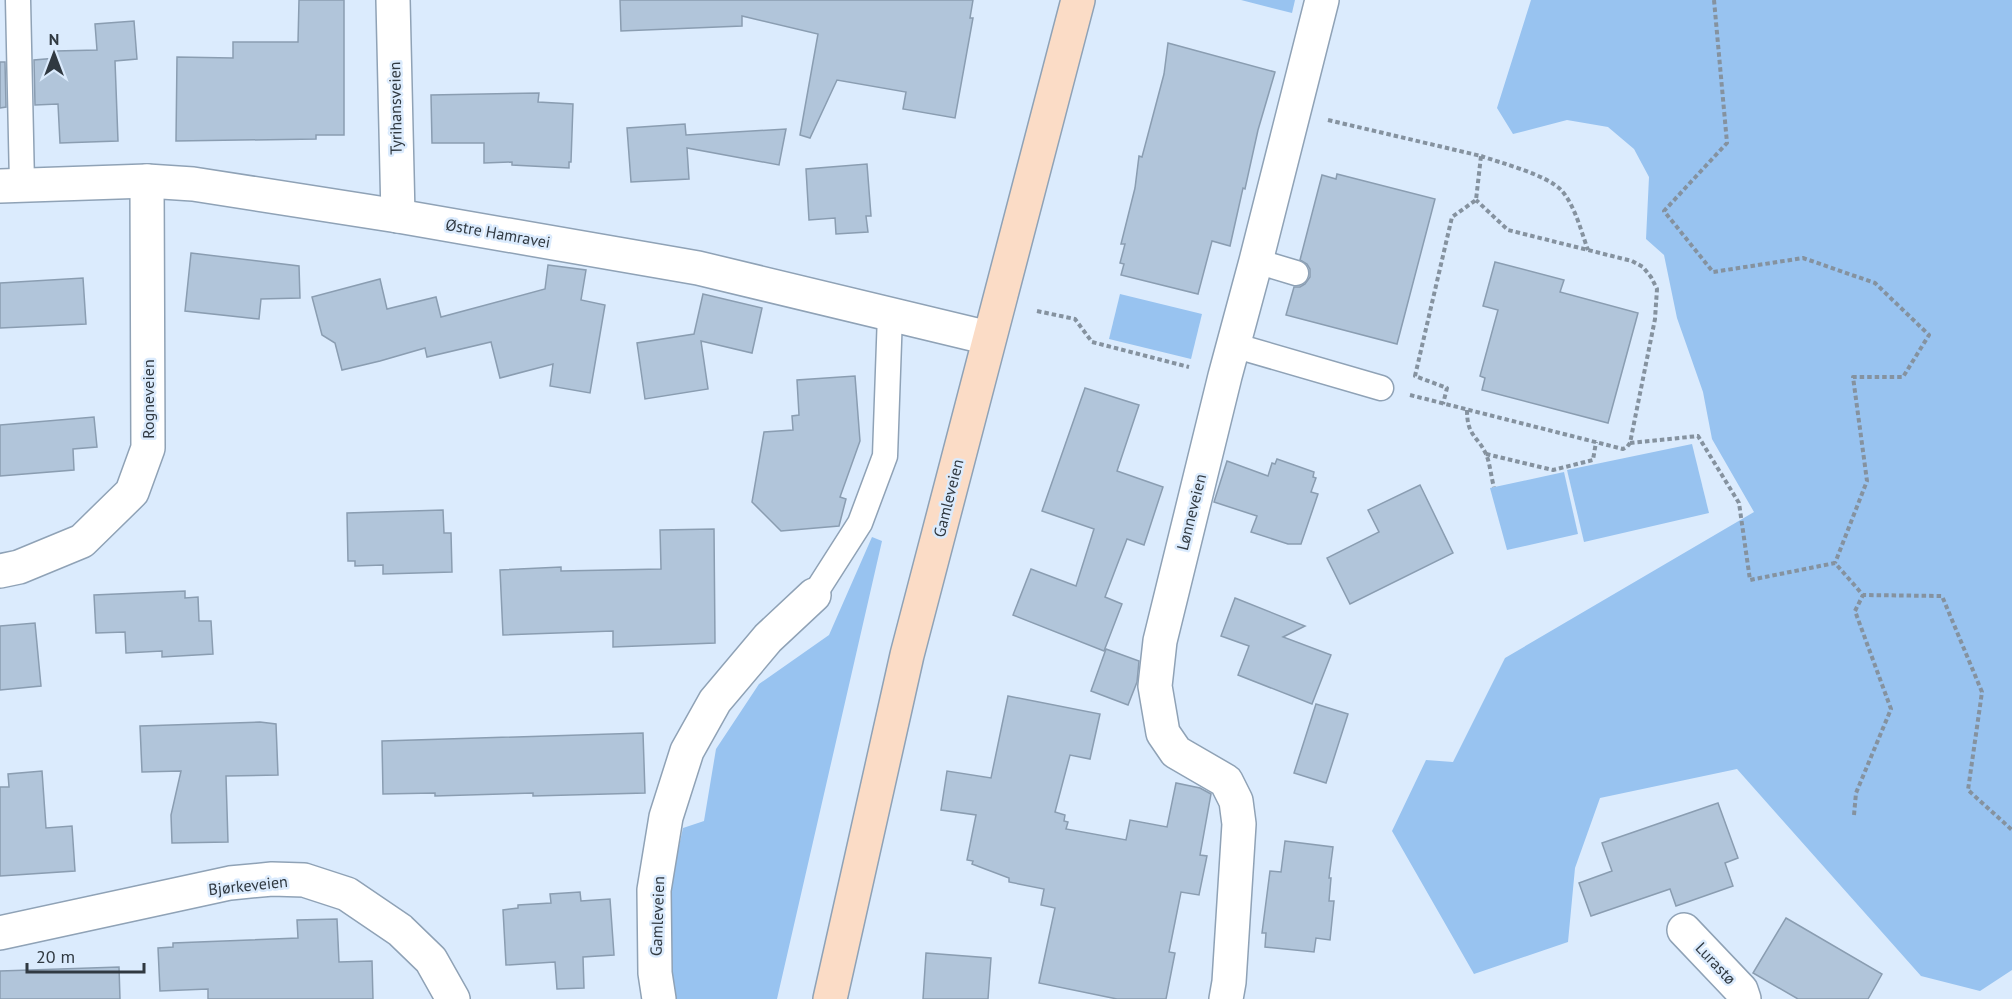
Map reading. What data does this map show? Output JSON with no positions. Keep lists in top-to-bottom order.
{
  "streets": {
    "main road": ["Gamleveien"],
    "street": [
      "Tyrihansveien",
      "Østre Hamravei",
      "Rogneveien",
      "Lønneveien",
      "Bjørkeveien",
      "Lurastø"
    ]
  },
  "crossings": [
    ["Tyrihansveien", "Østre Hamravei"],
    ["Østre Hamravei", "Rogneveien"],
    ["Østre Hamravei", "Gamleveien"]
  ],
  "scale_bar": "20 m",
  "north": "top"
}
